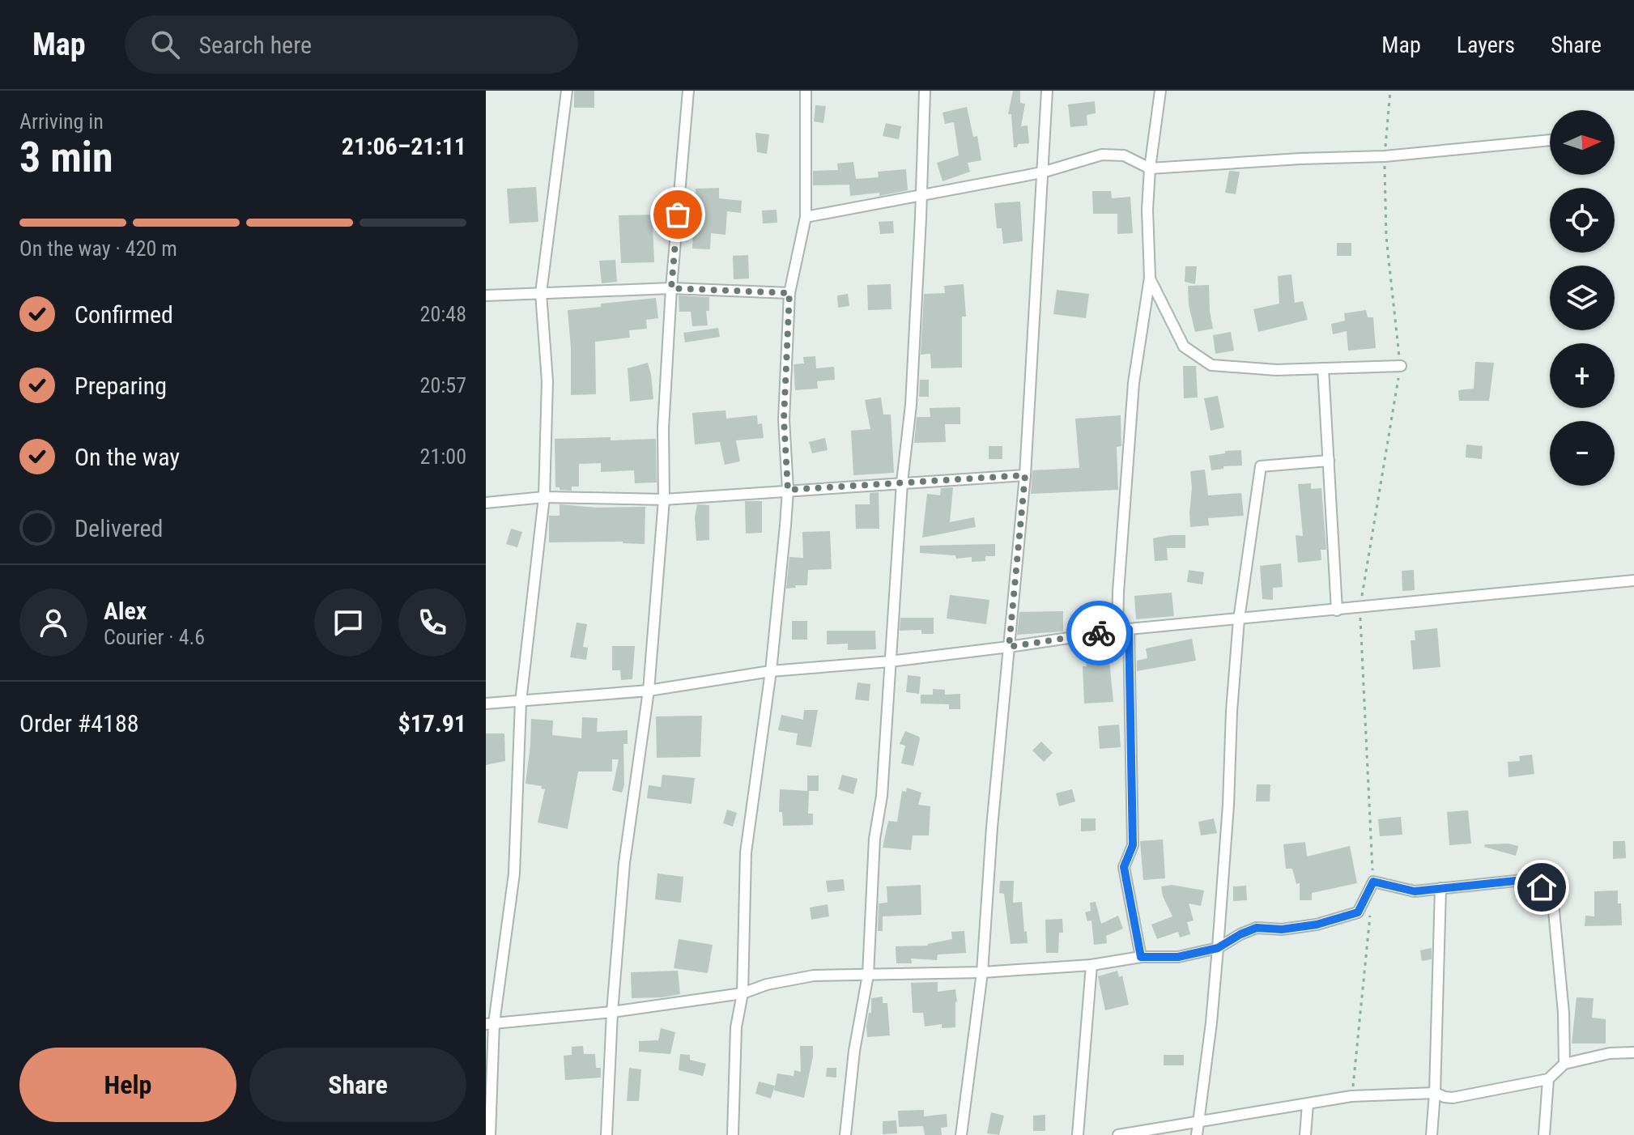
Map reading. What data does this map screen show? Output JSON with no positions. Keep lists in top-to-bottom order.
{
  "north": "right",
  "page": {
    "header": "Map",
    "search": "Search here",
    "nav": ["Map", "Layers", "Share"],
    "heading": ["3 min", "Arriving in", "21:06–21:11"],
    "panel": [
      "Alex",
      "Courier · 4.6",
      "Order #4188",
      "$17.91"
    ],
    "map_buttons": ["+", "−"],
    "bar": "On the way · 420 m",
    "list": [
      ["Confirmed", "20:48"],
      ["Preparing", "20:57"],
      ["On the way", "21:00"],
      "Delivered"
    ],
    "buttons": ["Help", "Share"]
  }
}
